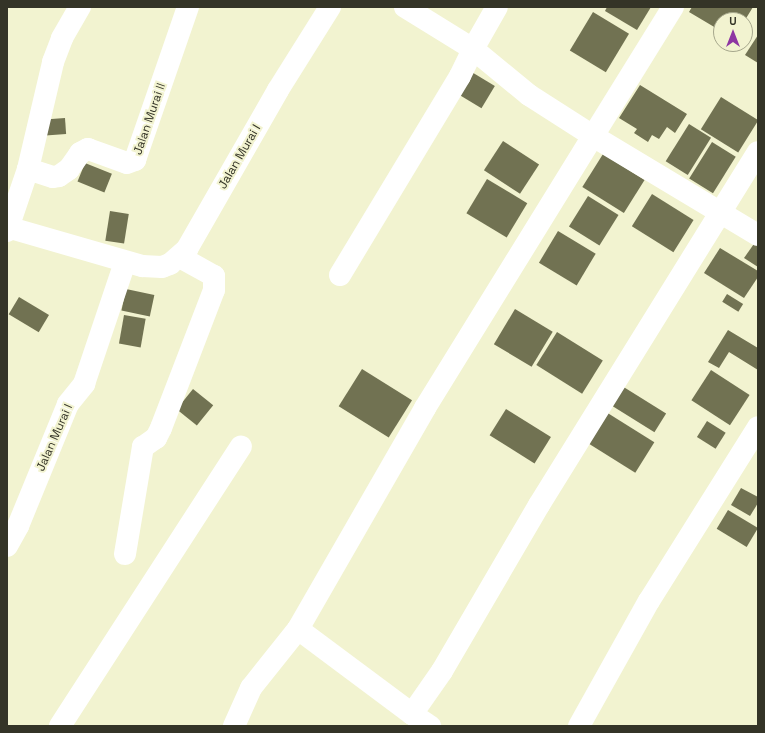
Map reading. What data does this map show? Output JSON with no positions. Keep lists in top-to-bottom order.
{
  "streets": {
    "street": ["Jalan Murai II", "Jalan Murai I"]
  },
  "north": "top"
}
